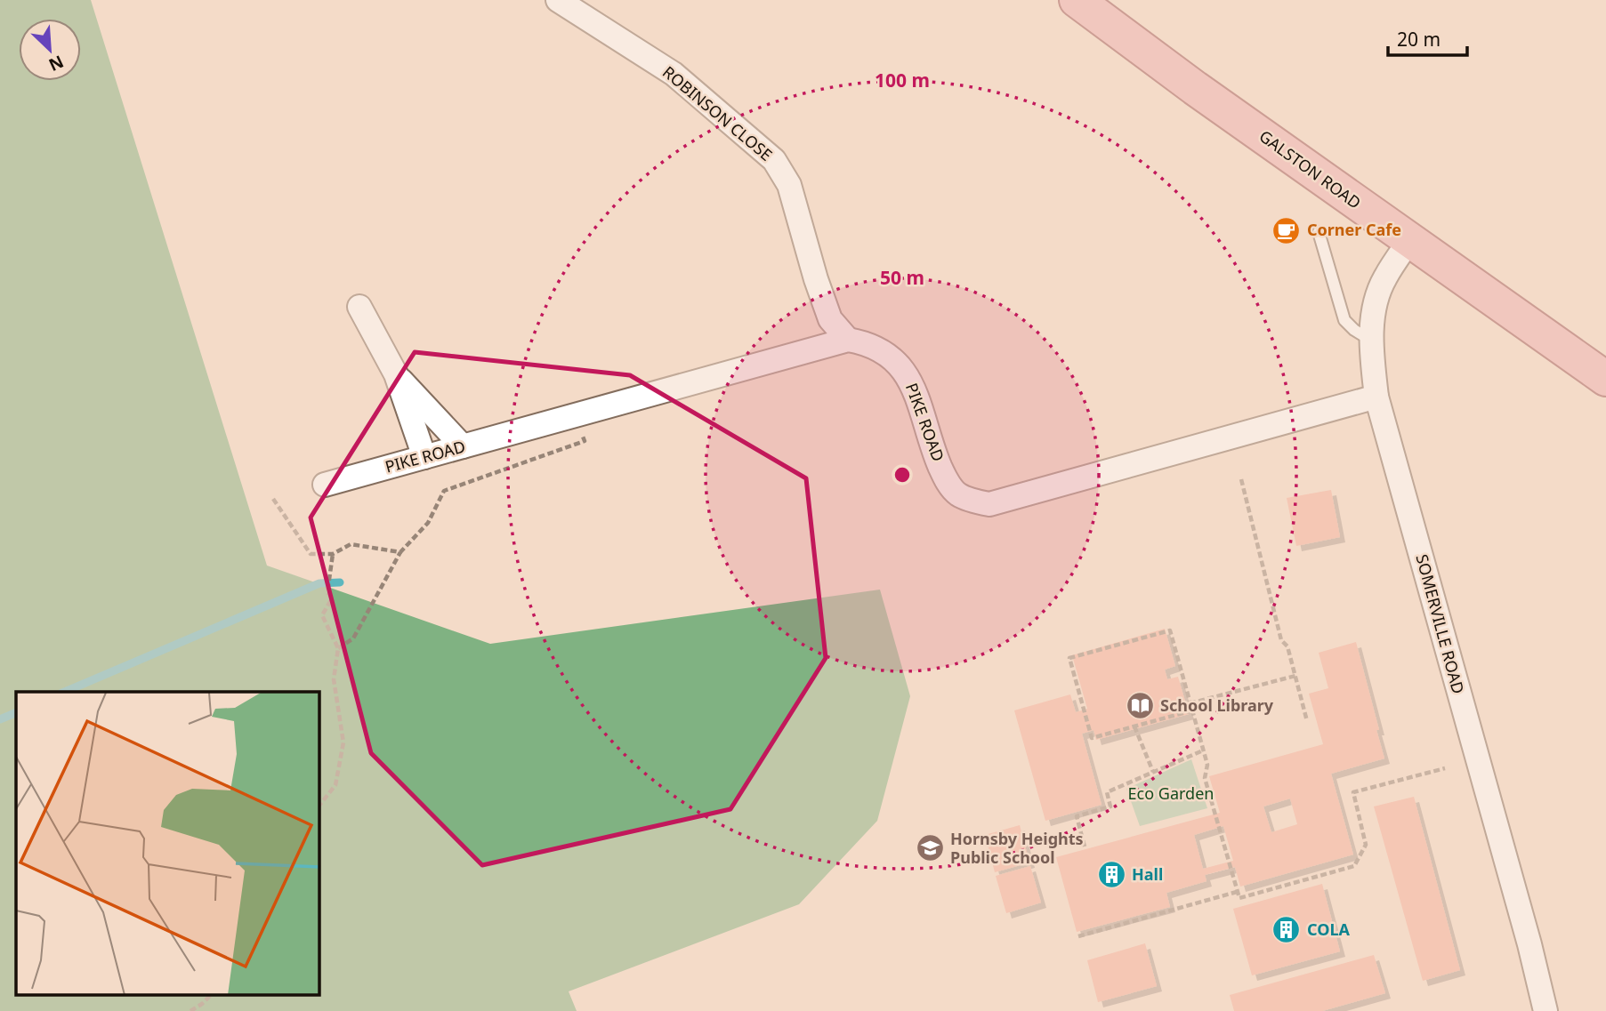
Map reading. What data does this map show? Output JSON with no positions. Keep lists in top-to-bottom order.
{
  "streets": {
    "main road": ["GALSTON ROAD"],
    "street": ["ROBINSON CLOSE", "PIKE ROAD", "SOMERVILLE ROAD"]
  },
  "crossings": [
    ["ROBINSON CLOSE", "PIKE ROAD"],
    ["GALSTON ROAD", "SOMERVILLE ROAD"],
    ["PIKE ROAD", "SOMERVILLE ROAD"]
  ],
  "parks": ["Eco Garden"],
  "places": {
    "cafe": ["Corner Cafe"],
    "library": ["School Library"],
    "school or university": ["Hornsby Heights Public School"],
    "building": ["Hall", "COLA"]
  },
  "scale_bar": "20 m",
  "north": "bottom right",
  "rings": ["100 m", "50 m"]
}
